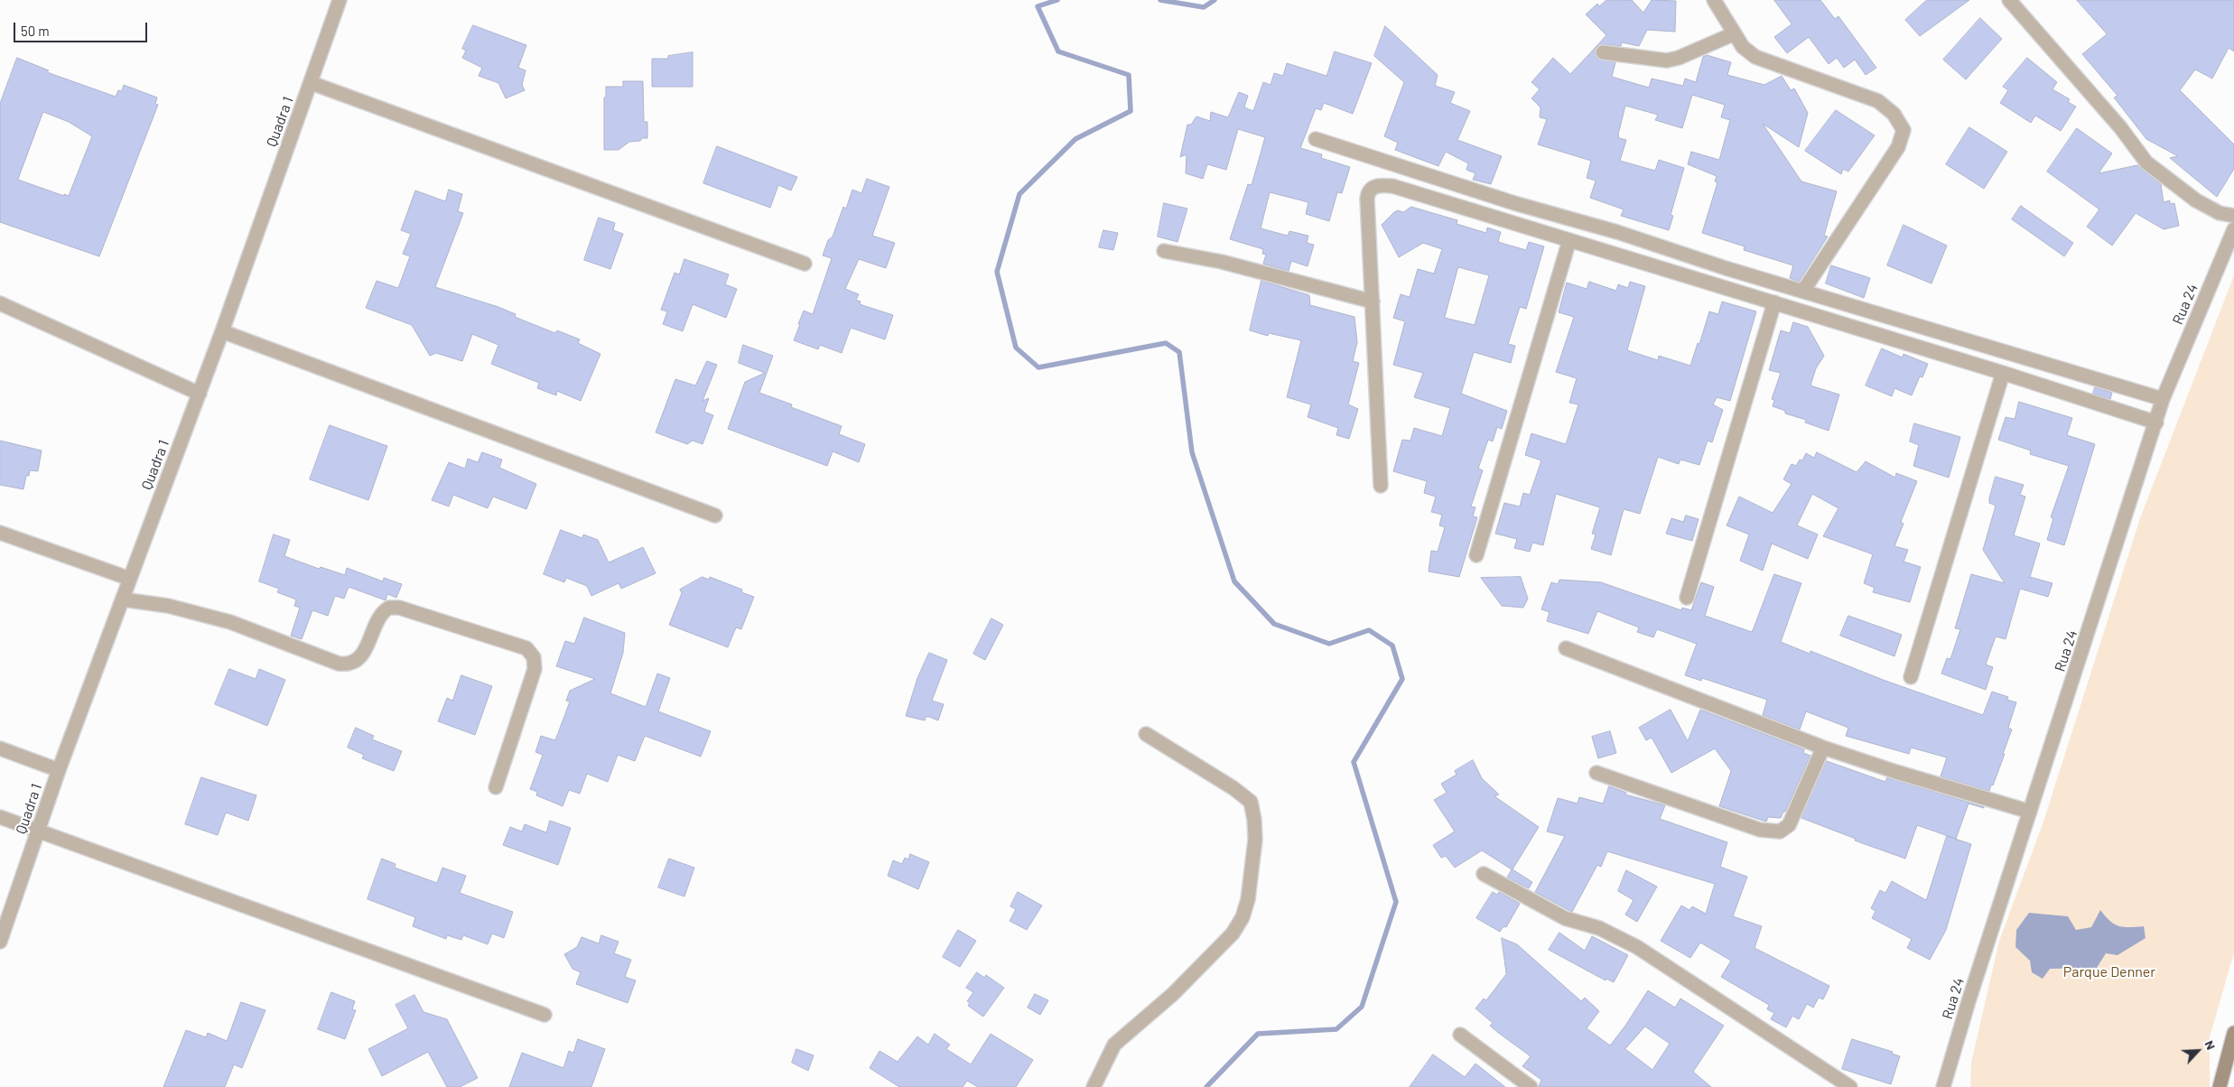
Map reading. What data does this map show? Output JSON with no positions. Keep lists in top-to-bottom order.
{
  "streets": {
    "street": ["Quadra 1", "Rua 24"]
  },
  "parks": ["Parque Denner"],
  "scale_bar": "50 m",
  "north": "top right"
}
